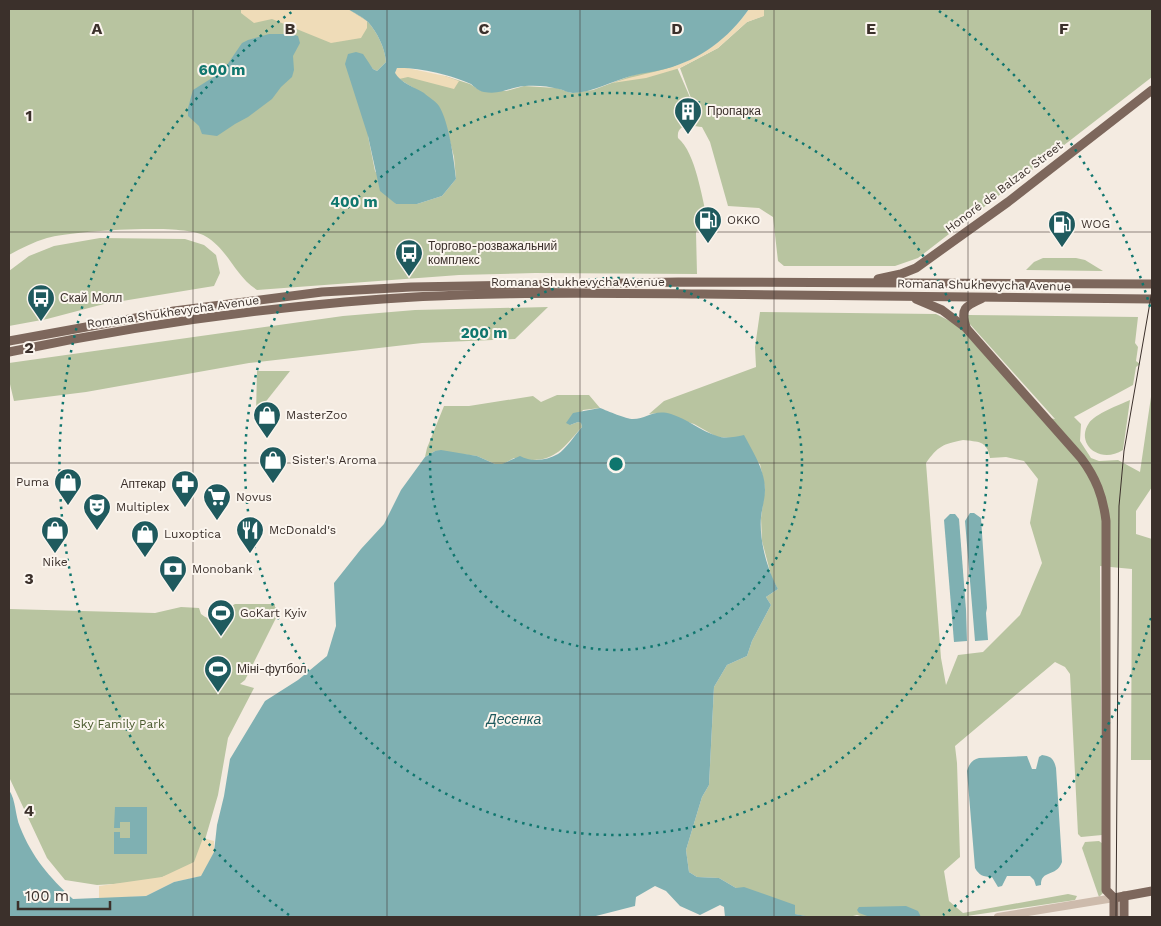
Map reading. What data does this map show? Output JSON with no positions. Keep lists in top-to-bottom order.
{
  "streets": {
    "main road": ["Honoré de Balzac Street", "Romana Shukhevycha Avenue"]
  },
  "crossings": [
    ["Honoré de Balzac Street", "Romana Shukhevycha Avenue"]
  ],
  "water": ["Десенка"],
  "parks": ["Sky Family Park"],
  "places": {
    "building": ["Пропарка"],
    "fuel station": ["OKKO", "WOG"],
    "bus stop": ["Торгово-розважальний комплекс", "Скай Молл"],
    "shop": [
      "MasterZoo",
      "Sister's Aroma",
      "Puma",
      "Nike",
      "Luxoptica"
    ],
    "pharmacy": ["Аптекар"],
    "supermarket": ["Novus"],
    "theatre": ["Multiplex"],
    "restaurant": ["McDonald's"],
    "bank": ["Monobank"],
    "sports": ["GoKart Kyiv", "Міні-футбол"]
  },
  "scale_bar": "100 m",
  "grid": {
    "columns": [
      "A",
      "B",
      "C",
      "D",
      "E",
      "F"
    ],
    "rows": [
      "1",
      "2",
      "3",
      "4"
    ]
  },
  "rings": ["600 m", "400 m", "200 m"]
}
